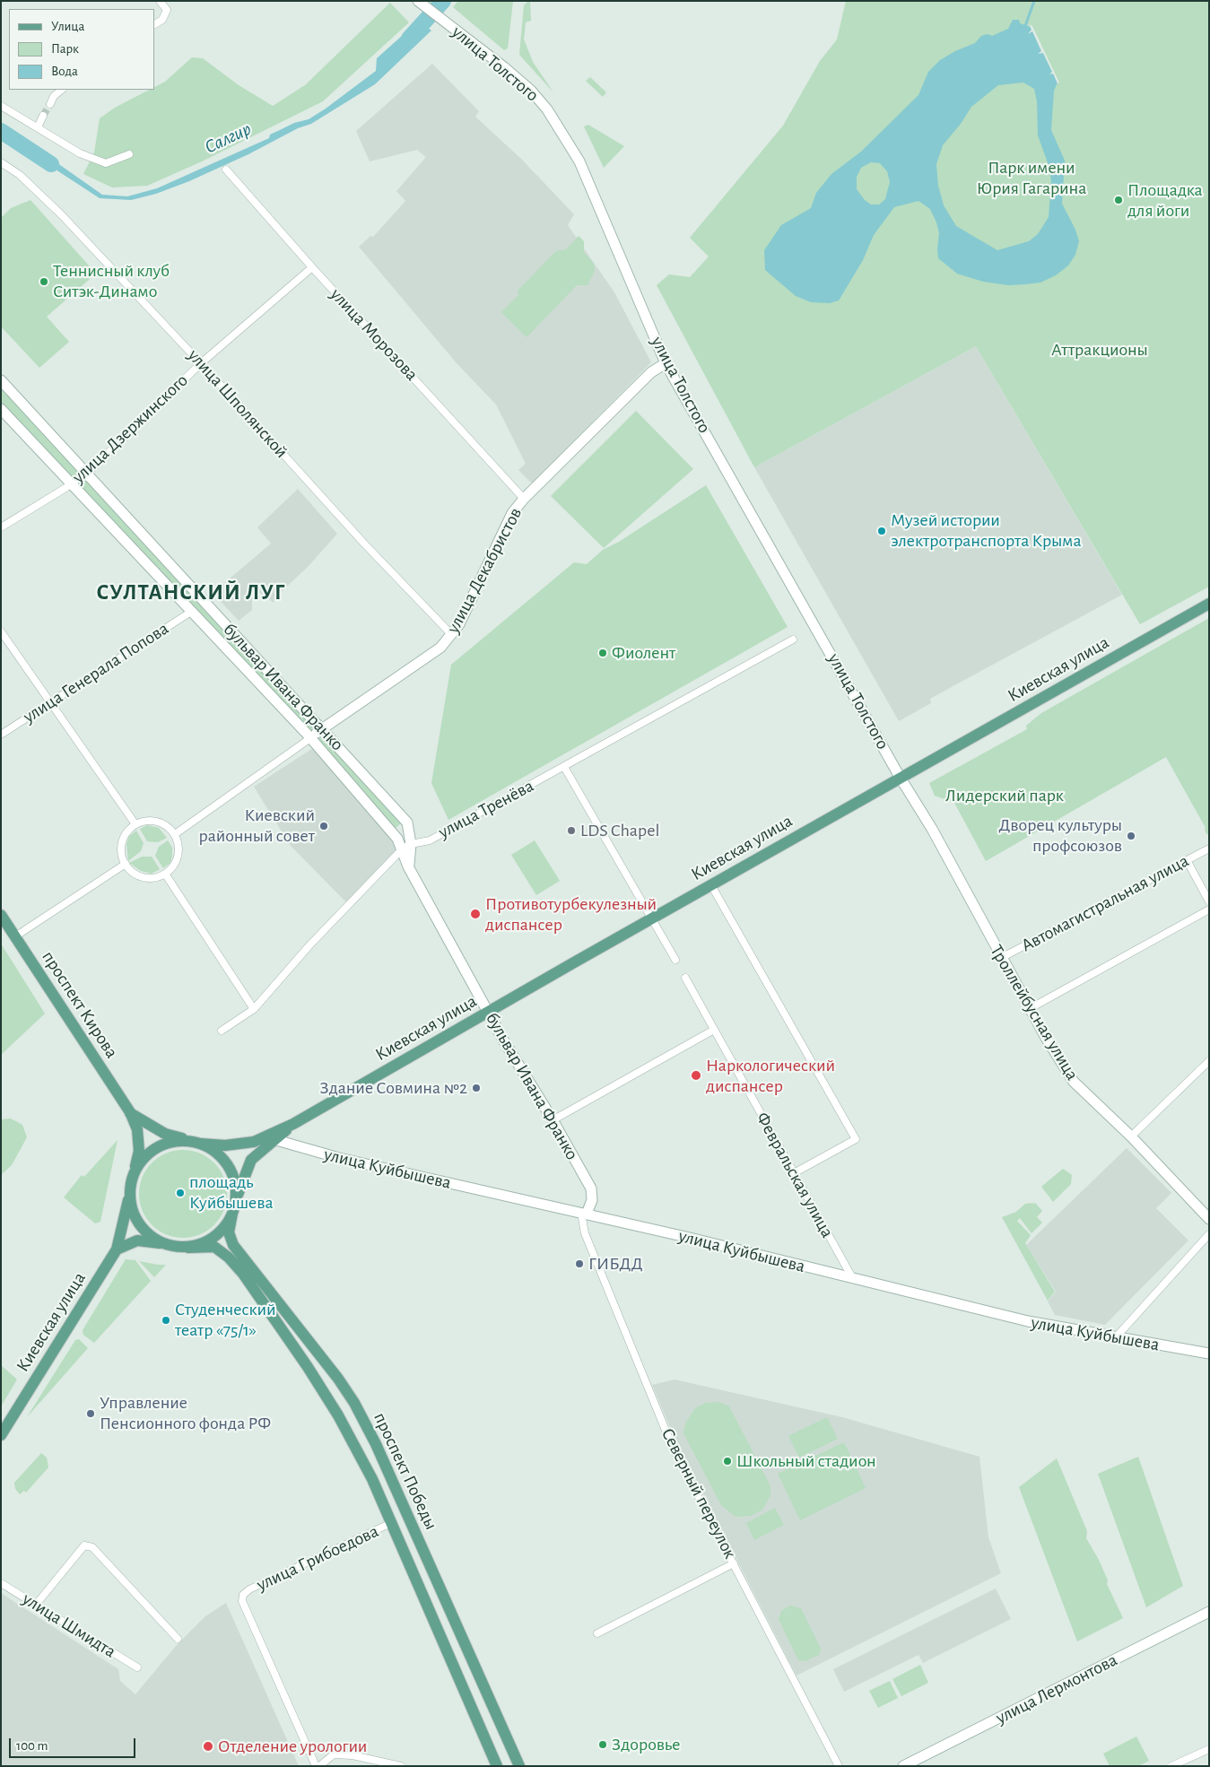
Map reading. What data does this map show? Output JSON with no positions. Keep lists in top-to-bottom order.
{
  "streets": {
    "main road": [
      "улица Толстого",
      "улица Декабристов",
      "Киевская улица",
      "бульвар Ивана Франко",
      "проспект Кирова",
      "Троллейбусная улица",
      "улица Куйбышева",
      "проспект Победы",
      "улица Лермонтова"
    ],
    "street": [
      "улица Морозова",
      "улица Шполянской",
      "улица Дзержинского",
      "улица Генерала Попова",
      "улица Тренёва",
      "Автомагистральная улица",
      "Февральская улица",
      "Северный переулок",
      "улица Грибоедова",
      "улица Шмидта"
    ]
  },
  "crossings": [
    ["улица Толстого", "улица Декабристов"],
    ["улица Толстого", "Киевская улица"],
    ["улица Толстого", "Троллейбусная улица"],
    ["улица Морозова", "улица Дзержинского"],
    ["улица Морозова", "улица Декабристов"],
    ["улица Шполянской", "улица Дзержинского"],
    ["улица Шполянской", "улица Декабристов"],
    ["улица Дзержинского", "бульвар Ивана Франко"],
    ["улица Декабристов", "бульвар Ивана Франко"],
    ["Киевская улица", "бульвар Ивана Франко"],
    ["Киевская улица", "Троллейбусная улица"],
    ["Киевская улица", "улица Куйбышева"],
    ["Киевская улица", "проспект Победы"],
    ["улица Генерала Попова", "бульвар Ивана Франко"],
    ["бульвар Ивана Франко", "улица Тренёва"],
    ["бульвар Ивана Франко", "улица Куйбышева"],
    ["бульвар Ивана Франко", "Северный переулок"],
    ["Автомагистральная улица", "Троллейбусная улица"],
    ["улица Куйбышева", "Февральская улица"],
    ["улица Куйбышева", "Северный переулок"],
    ["проспект Победы", "улица Грибоедова"]
  ],
  "districts": ["СУЛТАНСКИЙ ЛУГ"],
  "water": ["Салгир"],
  "parks": ["Парк имени Юрия Гагарина", "Аттракционы", "Лидерский парк"],
  "places": [
    "Площадка для йоги",
    "Теннисный клуб Ситэк-Динамо",
    "Музей истории электротранспорта Крыма",
    "Фиолент",
    "Киевский районный совет",
    "LDS Chapel",
    "Дворец культуры профсоюзов",
    "Противотурбекулезный диспансер",
    "Наркологический диспансер",
    "Здание Совмина №2",
    "площадь Куйбышева",
    "ГИБДД",
    "Студенческий театр «75/1»",
    "Управление Пенсионного фонда РФ",
    "Школьный стадион",
    "Здоровье",
    "Отделение урологии"
  ],
  "legend": ["Улица", "Парк", "Вода"],
  "scale_bar": "100 m"
}
